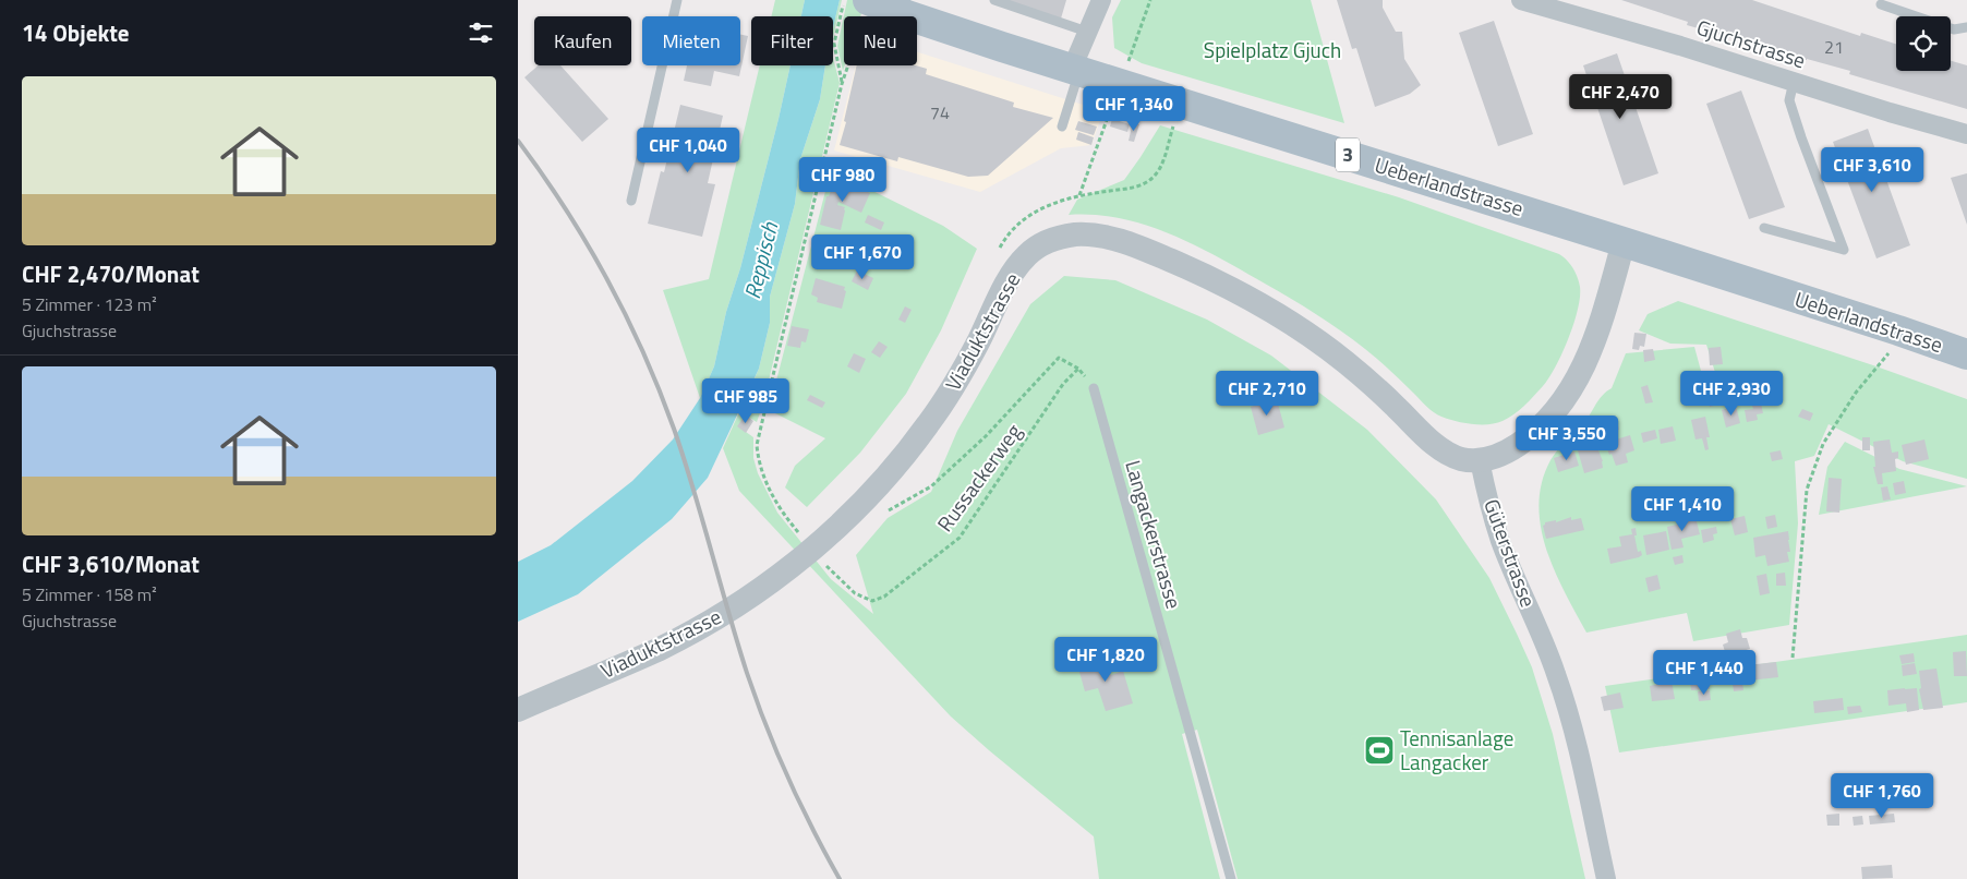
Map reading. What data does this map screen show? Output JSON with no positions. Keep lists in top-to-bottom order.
{
  "streets": {
    "main road": ["3", "Ueberlandstrasse"],
    "street": ["Gjuchstrasse", "Viaduktstrasse", "Güterstrasse"],
    "lane": ["Langackerstrasse"],
    "path": ["Russackerweg"]
  },
  "crossings": [
    ["Viaduktstrasse", "Güterstrasse"]
  ],
  "water": ["Reppisch"],
  "parks": ["Spielplatz Gjuch"],
  "places": {
    "sports": ["Tennisanlage Langacker"]
  },
  "house_numbers": ["21", "74"],
  "page": {
    "heading": "14 Objekte",
    "chip": [
      "Kaufen",
      "Mieten",
      "Filter",
      "Neu"
    ],
    "list": [
      {
        "name": "CHF 2,470/Monat",
        "note": "5 Zimmer · 123 m² · Gjuchstrasse"
      },
      {
        "name": "CHF 3,610/Monat",
        "note": "5 Zimmer · 158 m² · Gjuchstrasse"
      }
    ],
    "price": [
      "CHF 2,470",
      "CHF 1,340",
      "CHF 1,040",
      "CHF 3,610",
      "CHF 980",
      "CHF 1,670",
      "CHF 2,710",
      "CHF 2,930",
      "CHF 985",
      "CHF 3,550",
      "CHF 1,410",
      "CHF 1,820",
      "CHF 1,440",
      "CHF 1,760"
    ]
  }
}
